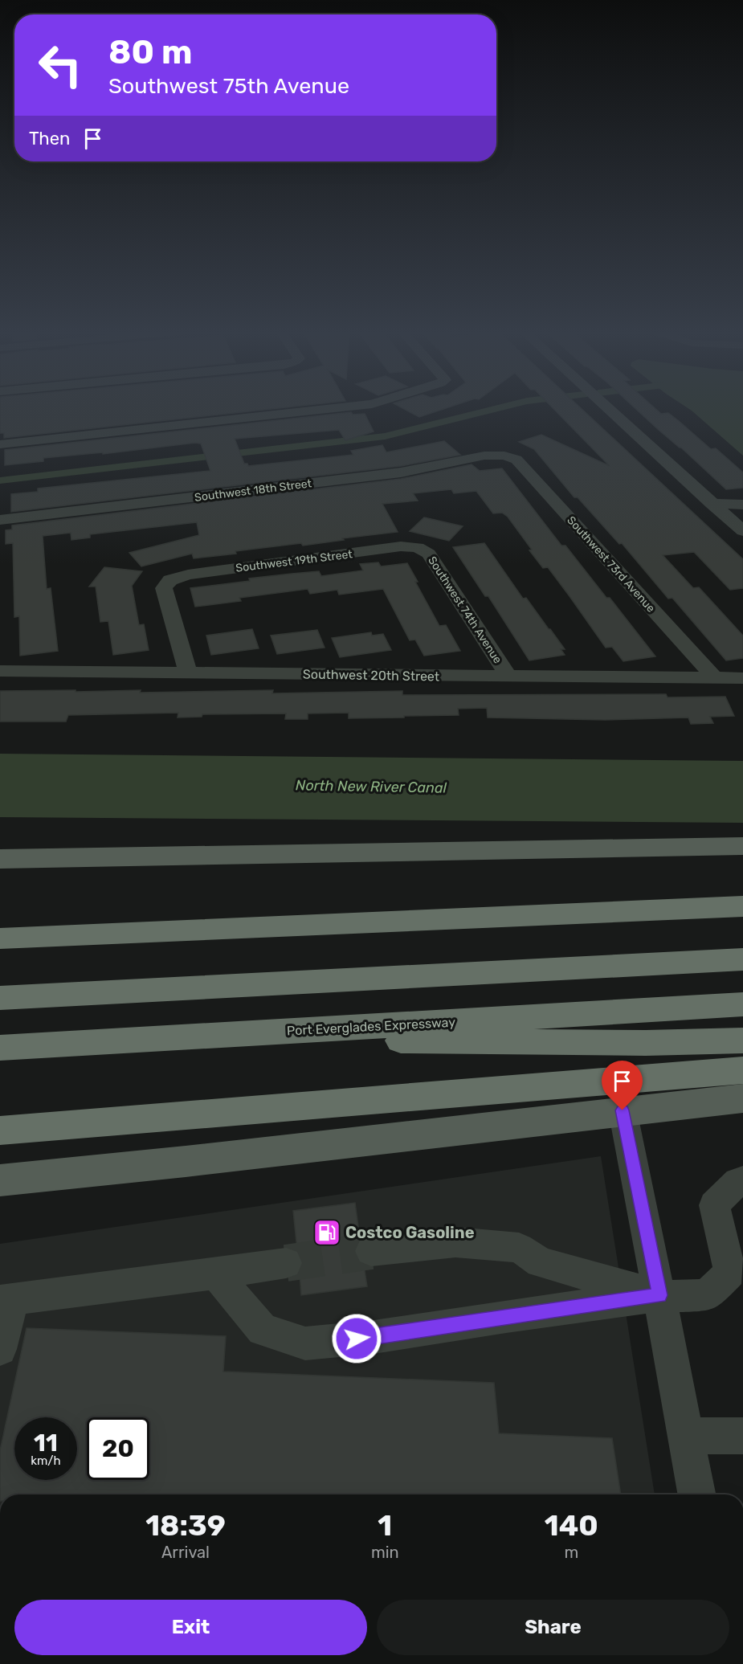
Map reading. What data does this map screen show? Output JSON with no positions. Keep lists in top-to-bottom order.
{
  "streets": {
    "highway": ["Port Everglades Expressway"],
    "street": [
      "Southwest 18th Street",
      "Southwest 19th Street",
      "Southwest 73rd Avenue",
      "Southwest 74th Avenue",
      "Southwest 20th Street"
    ]
  },
  "crossings": [
    ["Southwest 18th Street", "Southwest 73rd Avenue"],
    ["Southwest 19th Street", "Southwest 74th Avenue"],
    ["Southwest 19th Street", "Southwest 20th Street"],
    ["Southwest 73rd Avenue", "Southwest 20th Street"],
    ["Southwest 74th Avenue", "Southwest 20th Street"]
  ],
  "water": ["North New River Canal"],
  "places": {
    "fuel station": ["Costco Gasoline"]
  },
  "page": {
    "turn": ["80 m", "Southwest 75th Avenue"],
    "then": "Then",
    "speed": "11 km/h",
    "limit": "20",
    "eta": [
      "18:39",
      "Arrival",
      "1",
      "min",
      "140",
      "m"
    ],
    "buttons": ["Exit", "Share"]
  }
}
